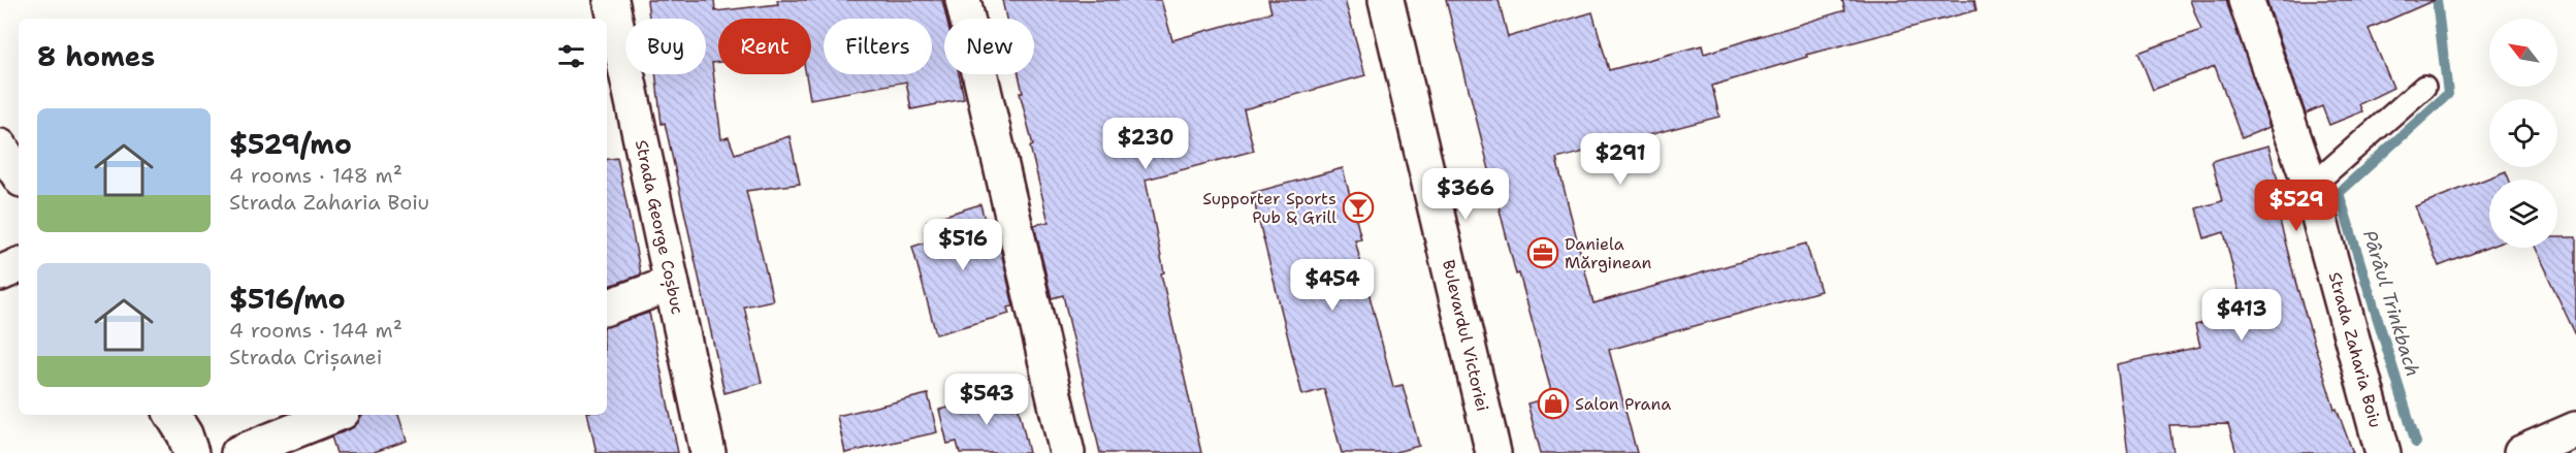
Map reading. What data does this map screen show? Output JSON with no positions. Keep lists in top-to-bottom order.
{
  "streets": {
    "street": ["Strada George Coșbuc", "Bulevardul Victoriei", "Strada Zaharia Boiu"]
  },
  "water": ["Pârâul Trinkbach"],
  "places": {
    "bar": ["Supporter Sports Pub & Grill"],
    "office": ["Daniela Mărginean"],
    "shop": ["Salon Prana"]
  },
  "north": "top left",
  "page": {
    "chip": [
      "Buy",
      "Rent",
      "Filters",
      "New"
    ],
    "heading": "8 homes",
    "list": [
      {
        "name": "$529/mo",
        "note": "4 rooms · 148 m² · Strada Zaharia Boiu"
      },
      {
        "name": "$516/mo",
        "note": "4 rooms · 144 m² · Strada Crișanei"
      }
    ],
    "price": [
      "$230",
      "$291",
      "$366",
      "$529",
      "$516",
      "$454",
      "$413",
      "$543"
    ]
  }
}
